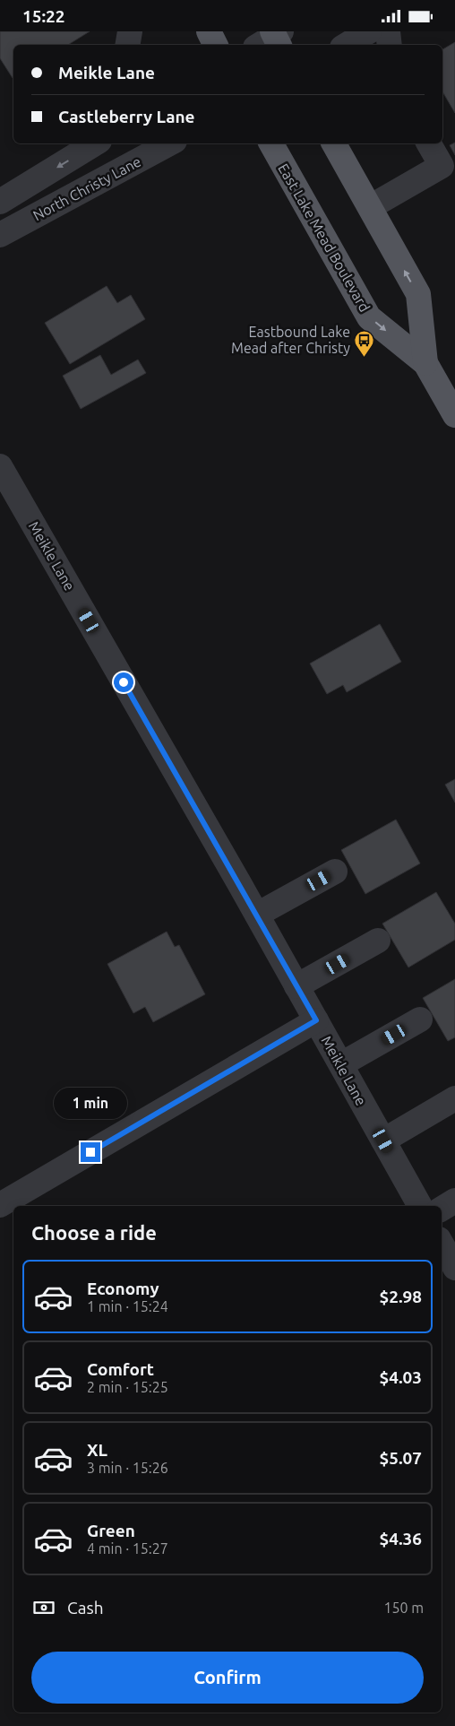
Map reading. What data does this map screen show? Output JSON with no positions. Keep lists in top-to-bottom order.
{
  "streets": {
    "main road": ["East Lake Mead Boulevard"],
    "street": ["North Christy Lane", "Meikle Lane"]
  },
  "places": {
    "bus stop": ["Eastbound Lake Mead after Christy"]
  },
  "page": {
    "status": "15:22",
    "banner": ["Meikle Lane", "Castleberry Lane"],
    "bubble": "1 min",
    "heading": "Choose a ride",
    "list": [
      {
        "name": "Economy",
        "note": "1 min · 15:24",
        "value": "$2.98"
      },
      {
        "name": "Comfort",
        "note": "2 min · 15:25",
        "value": "$4.03"
      },
      {
        "name": "XL",
        "note": "3 min · 15:26",
        "value": "$5.07"
      },
      {
        "name": "Green",
        "note": "4 min · 15:27",
        "value": "$4.36"
      }
    ],
    "pay": ["Cash", "150 m"],
    "buttons": "Confirm"
  }
}
